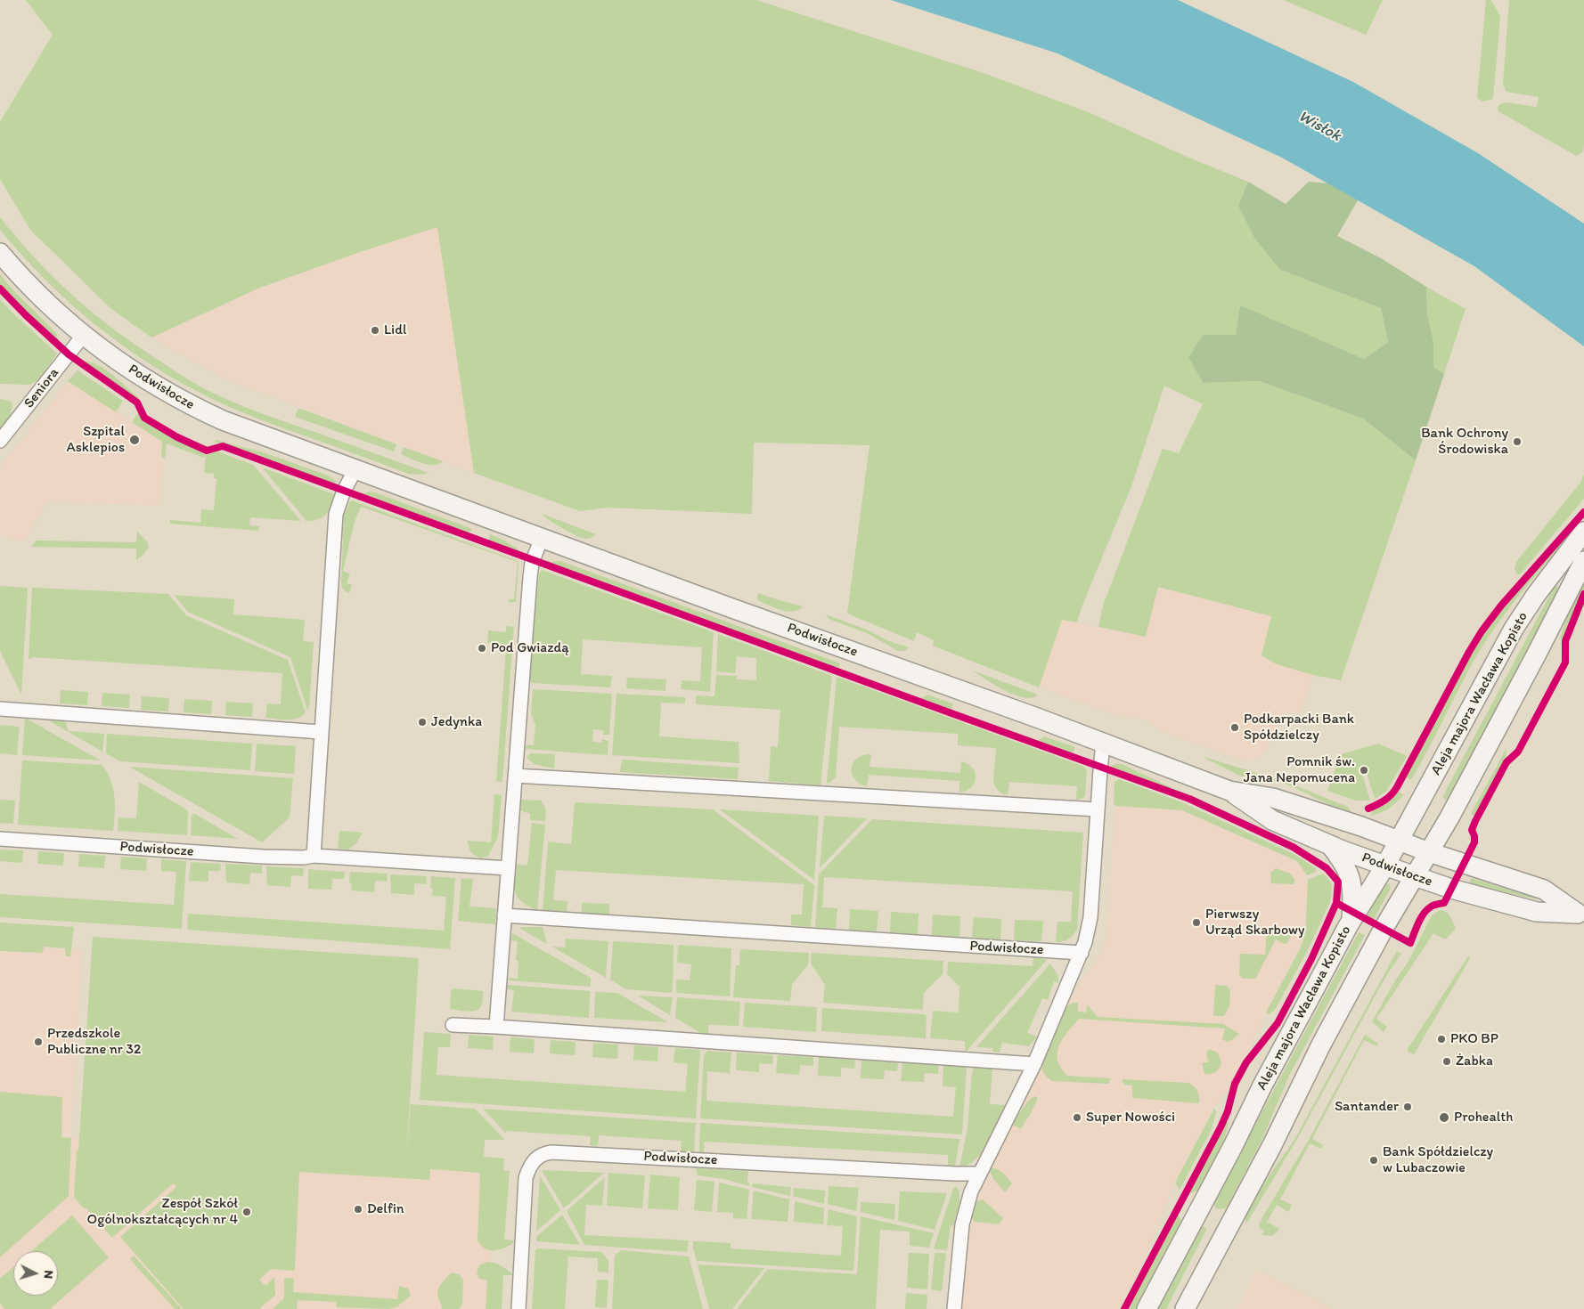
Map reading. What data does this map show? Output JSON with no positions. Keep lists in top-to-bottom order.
{
  "streets": {
    "street": ["Podwisłocze", "Seniora", "Aleja majora Wacława Kopisto"]
  },
  "crossings": [
    ["Podwisłocze", "Seniora"],
    ["Podwisłocze", "Aleja majora Wacława Kopisto"]
  ],
  "water": ["Wisłok"],
  "places": [
    "Lidl",
    "Szpital Asklepios",
    "Bank Ochrony Środowiska",
    "Pod Gwiazdą",
    "Jedynka",
    "Podkarpacki Bank Spółdzielczy",
    "Pomnik św. Jana Nepomucena",
    "Pierwszy Urząd Skarbowy",
    "PKO BP",
    "Przedszkole Publiczne nr 32",
    "Żabka",
    "Santander",
    "Super Nowości",
    "Prohealth",
    "Bank Spółdzielczy w Lubaczowie",
    "Delfin",
    "Zespół Szkół Ogólnokształcących nr 4"
  ],
  "north": "right"
}
